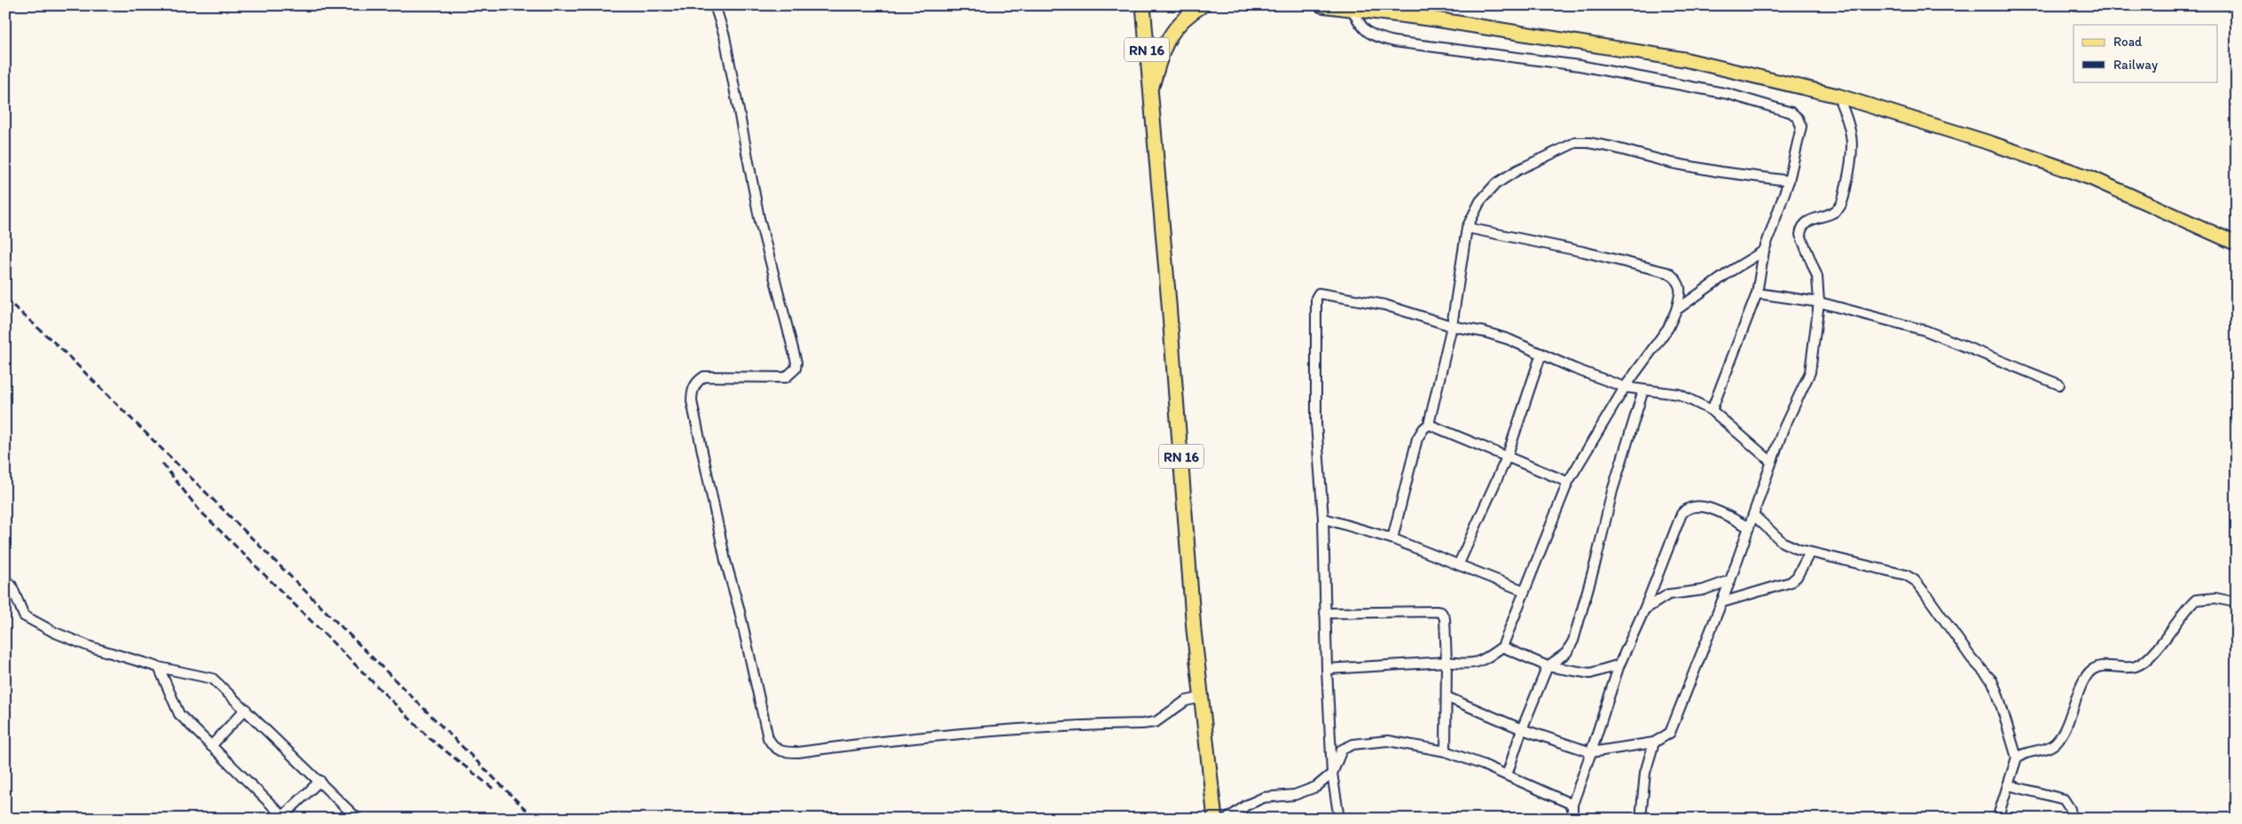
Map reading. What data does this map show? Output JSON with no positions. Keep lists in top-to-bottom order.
{
  "streets": {
    "main road": ["RN 16"]
  },
  "legend": ["Road", "Railway"]
}
